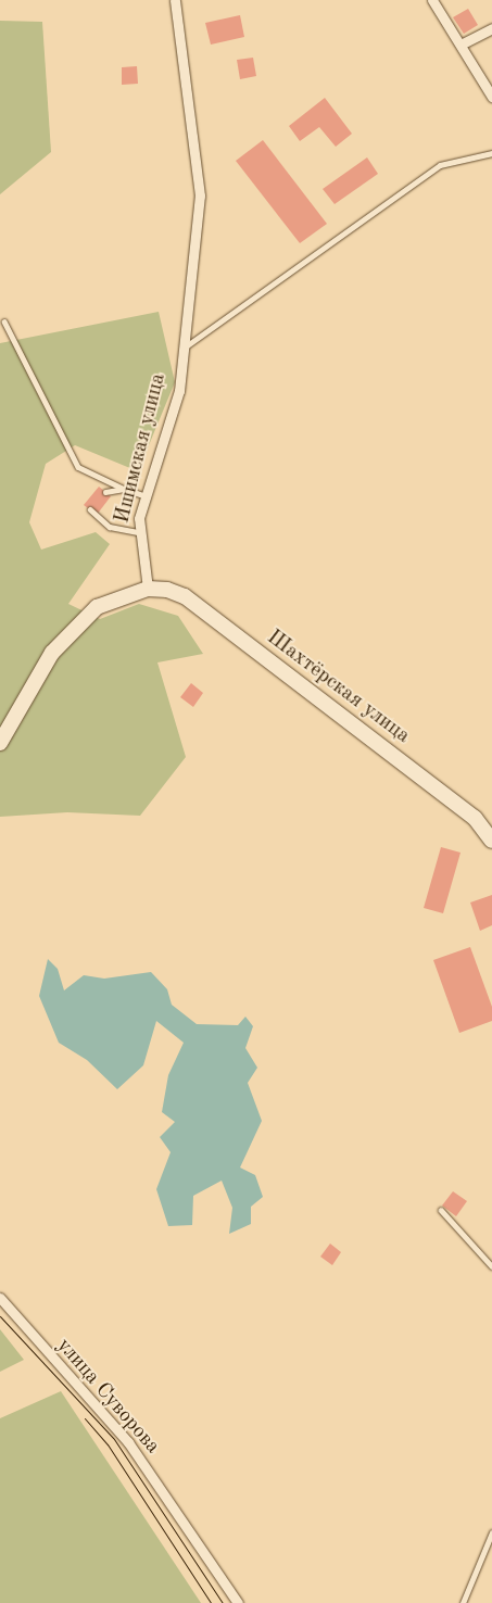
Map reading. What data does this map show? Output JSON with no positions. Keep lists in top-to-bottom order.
{
  "streets": {
    "main road": ["Шахтёрская улица"],
    "street": ["Ишимская улица", "улица Суворова"]
  },
  "crossings": [
    ["Ишимская улица", "Шахтёрская улица"]
  ]
}
